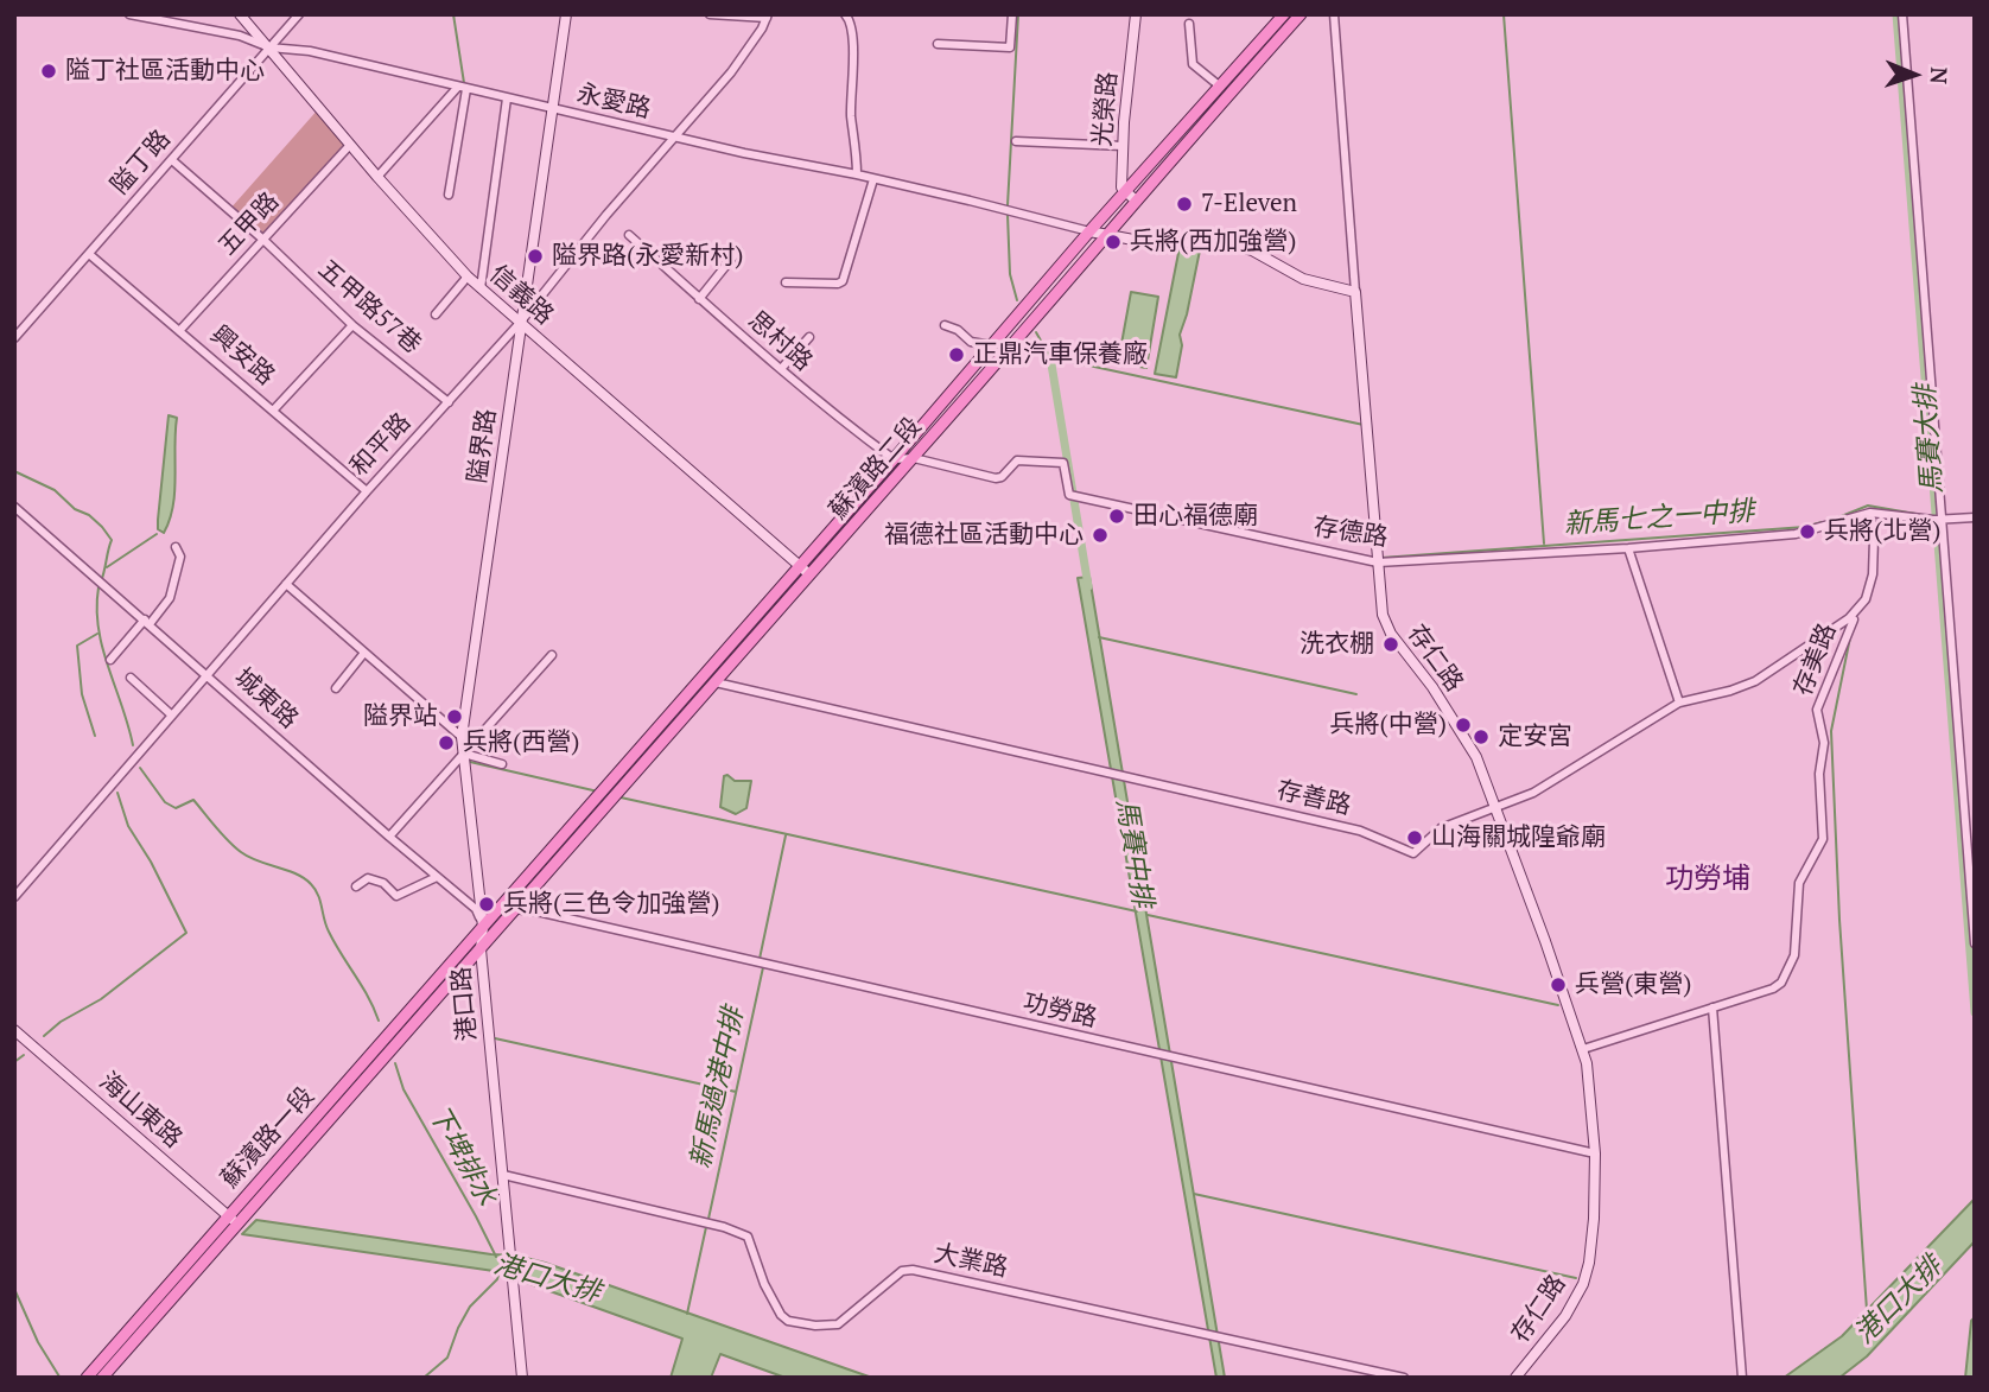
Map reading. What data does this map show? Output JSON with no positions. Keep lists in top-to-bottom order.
{
  "streets": {
    "main road": ["蘇濱路二段", "蘇濱路一段"],
    "street": [
      "永愛路",
      "光榮路",
      "隘丁路",
      "五甲路",
      "信義路",
      "五甲路57巷",
      "思村路",
      "興安路",
      "和平路",
      "隘界路",
      "存德路",
      "存仁路",
      "存美路",
      "城東路",
      "存善路",
      "港口路",
      "功勞路",
      "海山東路",
      "大業路"
    ]
  },
  "crossings": [
    ["永愛路", "隘丁路"],
    ["永愛路", "信義路"],
    ["永愛路", "和平路"],
    ["永愛路", "隘界路"],
    ["永愛路", "蘇濱路二段"],
    ["光榮路", "蘇濱路二段"],
    ["隘丁路", "信義路"],
    ["隘丁路", "五甲路57巷"],
    ["隘丁路", "興安路"],
    ["五甲路", "信義路"],
    ["五甲路", "五甲路57巷"],
    ["五甲路", "興安路"],
    ["信義路", "和平路"],
    ["信義路", "隘界路"],
    ["信義路", "蘇濱路二段"],
    ["五甲路57巷", "和平路"],
    ["思村路", "蘇濱路二段"],
    ["興安路", "和平路"],
    ["和平路", "隘界路"],
    ["和平路", "城東路"],
    ["隘界路", "港口路"],
    ["蘇濱路二段", "存德路"],
    ["蘇濱路二段", "城東路"],
    ["蘇濱路二段", "存善路"],
    ["蘇濱路二段", "港口路"],
    ["蘇濱路二段", "功勞路"],
    ["蘇濱路二段", "蘇濱路一段"],
    ["存德路", "存仁路"],
    ["存仁路", "存善路"],
    ["存仁路", "功勞路"],
    ["存美路", "存善路"],
    ["城東路", "港口路"],
    ["城東路", "蘇濱路一段"],
    ["港口路", "蘇濱路一段"],
    ["港口路", "大業路"],
    ["海山東路", "蘇濱路一段"]
  ],
  "districts": ["功勞埔"],
  "water": [
    "馬賽大排",
    "新馬七之一中排",
    "馬賽中排",
    "新馬過港中排",
    "下埤排水",
    "港口大排"
  ],
  "places": [
    "隘丁社區活動中心",
    "7-Eleven",
    "兵將(西加強營)",
    "隘界路(永愛新村)",
    "正鼎汽車保養廠",
    "田心福德廟",
    "兵將(北營)",
    "福德社區活動中心",
    "洗衣棚",
    "隘界站",
    "兵將(中營)",
    "定安宮",
    "兵將(西營)",
    "山海關城隍爺廟",
    "兵將(三色令加強營)",
    "兵營(東營)"
  ],
  "north": "right"
}
